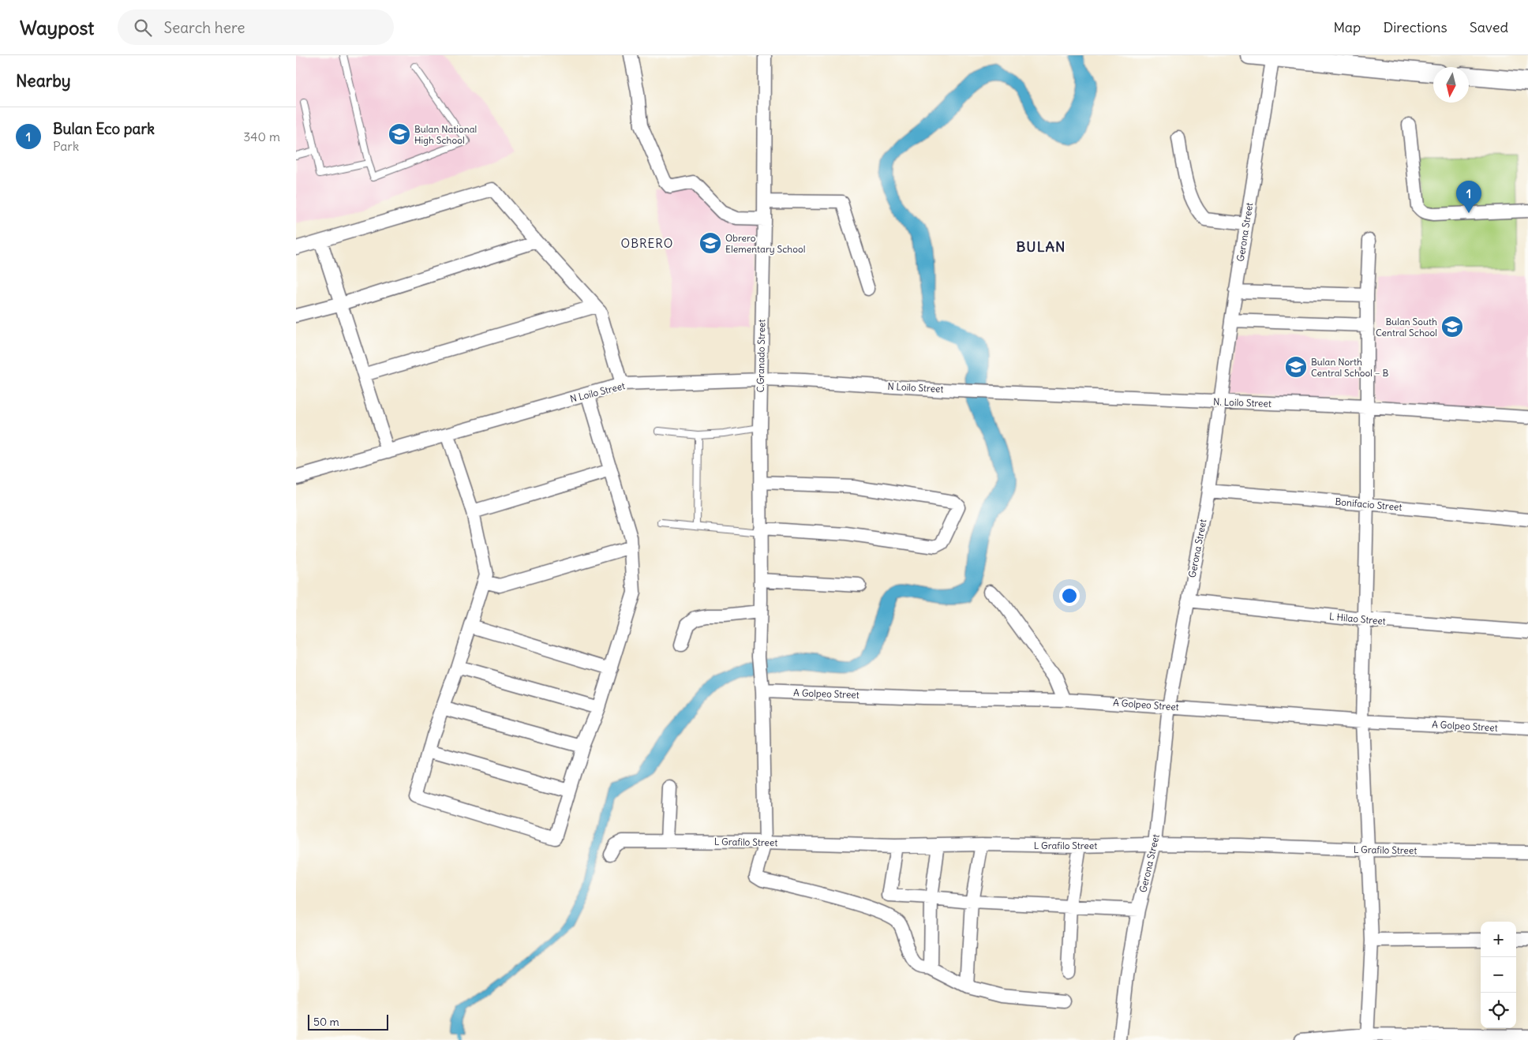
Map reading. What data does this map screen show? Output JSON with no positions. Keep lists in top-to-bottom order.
{
  "streets": {
    "street": [
      "Gerona Street",
      "C.Granado Street",
      "N Loilo Street",
      "N. Loilo Street",
      "Bonifacio Street",
      "L Hilao Street",
      "A Golpeo Street",
      "L Grafilo Street"
    ]
  },
  "crossings": [
    ["Gerona Street", "N. Loilo Street"],
    ["Gerona Street", "Bonifacio Street"],
    ["Gerona Street", "L Hilao Street"],
    ["Gerona Street", "A Golpeo Street"],
    ["Gerona Street", "L Grafilo Street"],
    ["C.Granado Street", "N Loilo Street"],
    ["C.Granado Street", "A Golpeo Street"],
    ["C.Granado Street", "L Grafilo Street"],
    ["N Loilo Street", "N. Loilo Street"]
  ],
  "districts": ["OBRERO", "BULAN"],
  "places": {
    "school or university": [
      "Bulan National High School",
      "Obrero Elementary School",
      "Bulan South Central School",
      "Bulan North Central School – B"
    ]
  },
  "scale_bar": "50 m",
  "north": "bottom",
  "page": {
    "header": "Waypost",
    "search": "Search here",
    "nav": ["Map", "Directions", "Saved"],
    "heading": "Nearby",
    "list": [
      {
        "mark": "1",
        "name": "Bulan Eco park",
        "note": "Park",
        "value": "340 m"
      }
    ],
    "pins": "1",
    "map_buttons": ["+", "−"],
    "scale": "50 m"
  }
}
